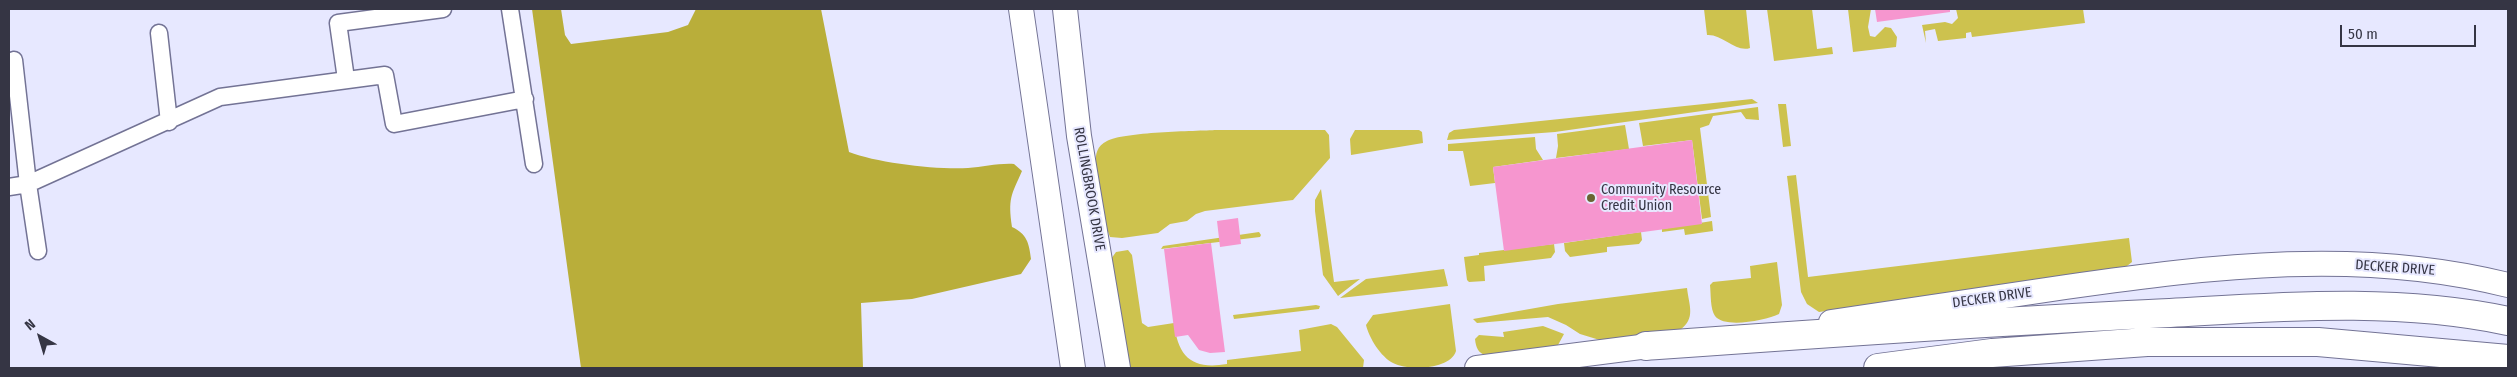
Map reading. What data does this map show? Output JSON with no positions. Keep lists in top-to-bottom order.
{
  "streets": {
    "main road": ["ROLLINGBROOK DRIVE", "DECKER DRIVE"]
  },
  "places": ["Community Resource Credit Union"],
  "scale_bar": "50 m",
  "north": "top left"
}
